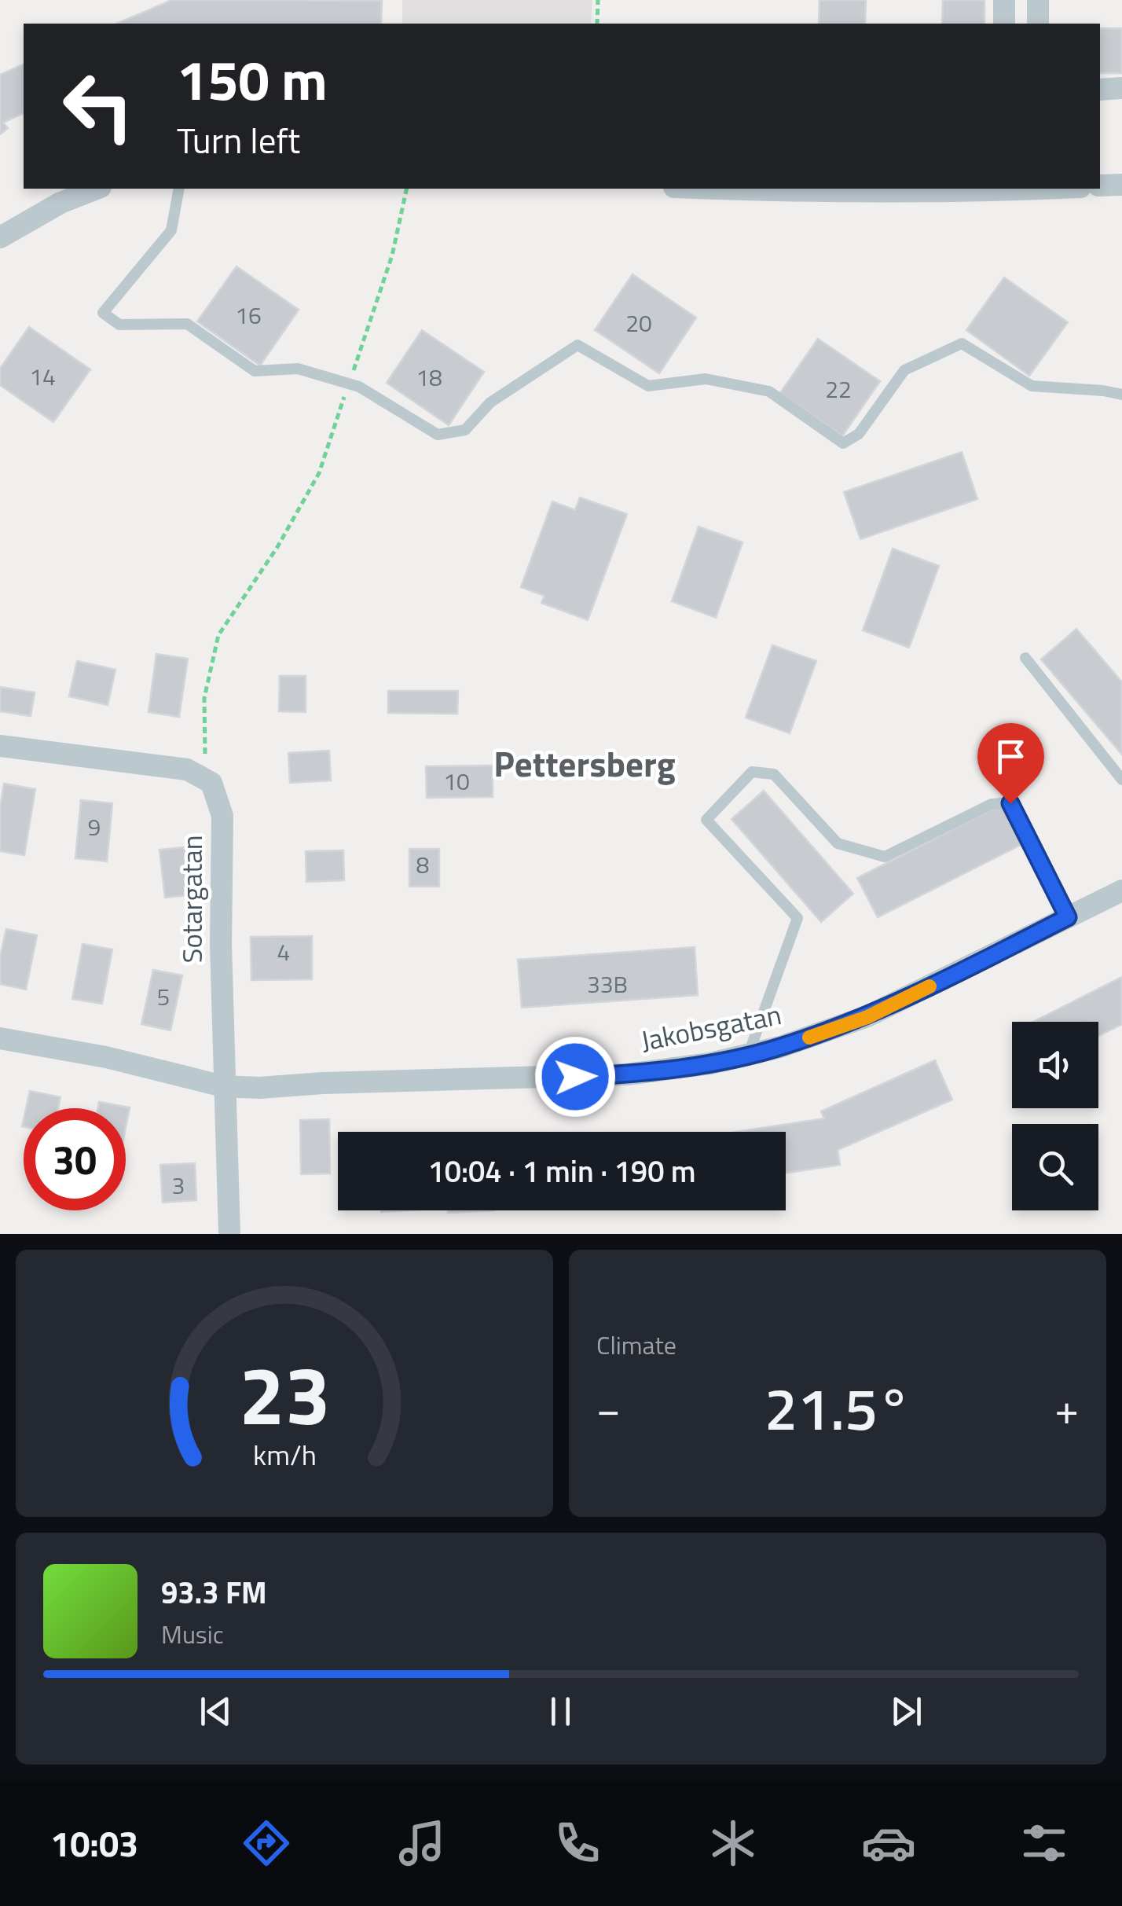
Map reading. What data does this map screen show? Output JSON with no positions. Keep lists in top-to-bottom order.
{
  "streets": {
    "street": ["Sotargatan", "Jakobsgatan"]
  },
  "crossings": [
    ["Sotargatan", "Jakobsgatan"]
  ],
  "districts": ["Pettersberg"],
  "house_numbers": [
    "16",
    "20",
    "14",
    "18",
    "22",
    "10",
    "9",
    "8",
    "4",
    "33B",
    "5",
    "3"
  ],
  "page": {
    "turn": ["150 m", "Turn left"],
    "limit": "30",
    "trip": "10:04 · 1 min · 190 m",
    "tile": "Climate",
    "heat": ["−", "21.5°", "+"],
    "song": ["93.3 FM", "Music"],
    "tabs": "10:03",
    "gauge": ["23", "km/h"]
  }
}
